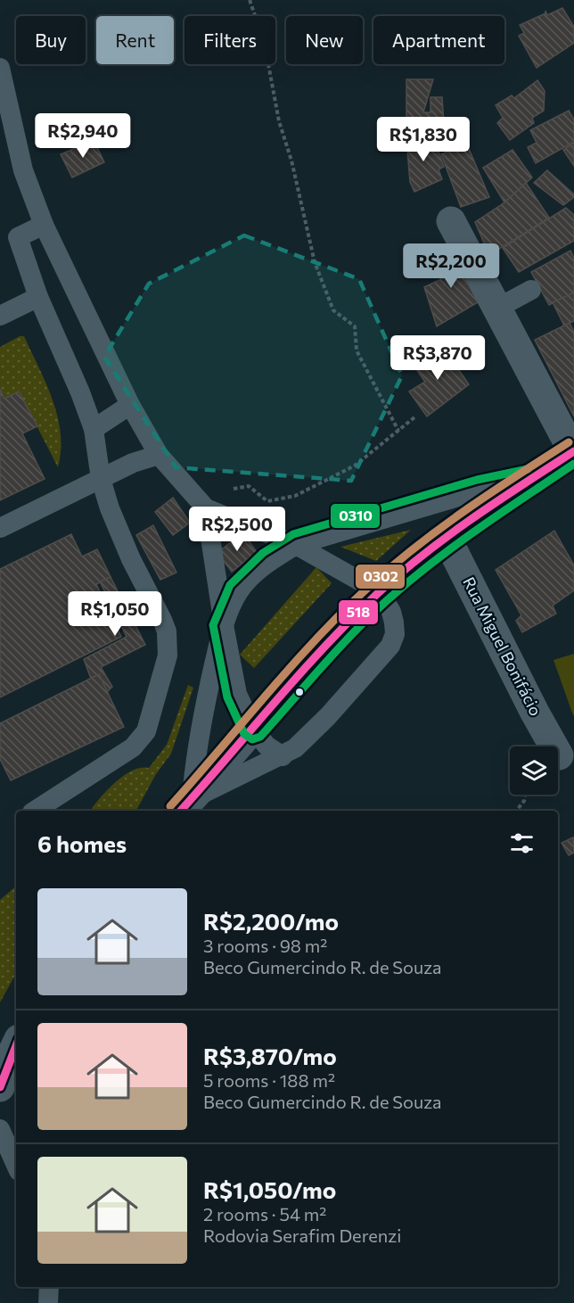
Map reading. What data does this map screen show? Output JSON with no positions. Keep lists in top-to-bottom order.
{
  "streets": {
    "main road": ["Rua Miguel Bonifácio"]
  },
  "lines": ["transit line 0302", "transit line 518", "transit line 0310"],
  "page": {
    "chip": [
      "Buy",
      "Rent",
      "Filters",
      "New",
      "Apartment"
    ],
    "price": [
      "R$2,940",
      "R$1,830",
      "R$2,200",
      "R$3,870",
      "R$2,500",
      "R$1,050"
    ],
    "heading": "6 homes",
    "list": [
      {
        "name": "R$2,200/mo",
        "note": "3 rooms · 98 m² · Beco Gumercindo R. de Souza"
      },
      {
        "name": "R$3,870/mo",
        "note": "5 rooms · 188 m² · Beco Gumercindo R. de Souza"
      },
      {
        "name": "R$1,050/mo",
        "note": "2 rooms · 54 m² · Rodovia Serafim Derenzi"
      }
    ]
  }
}
